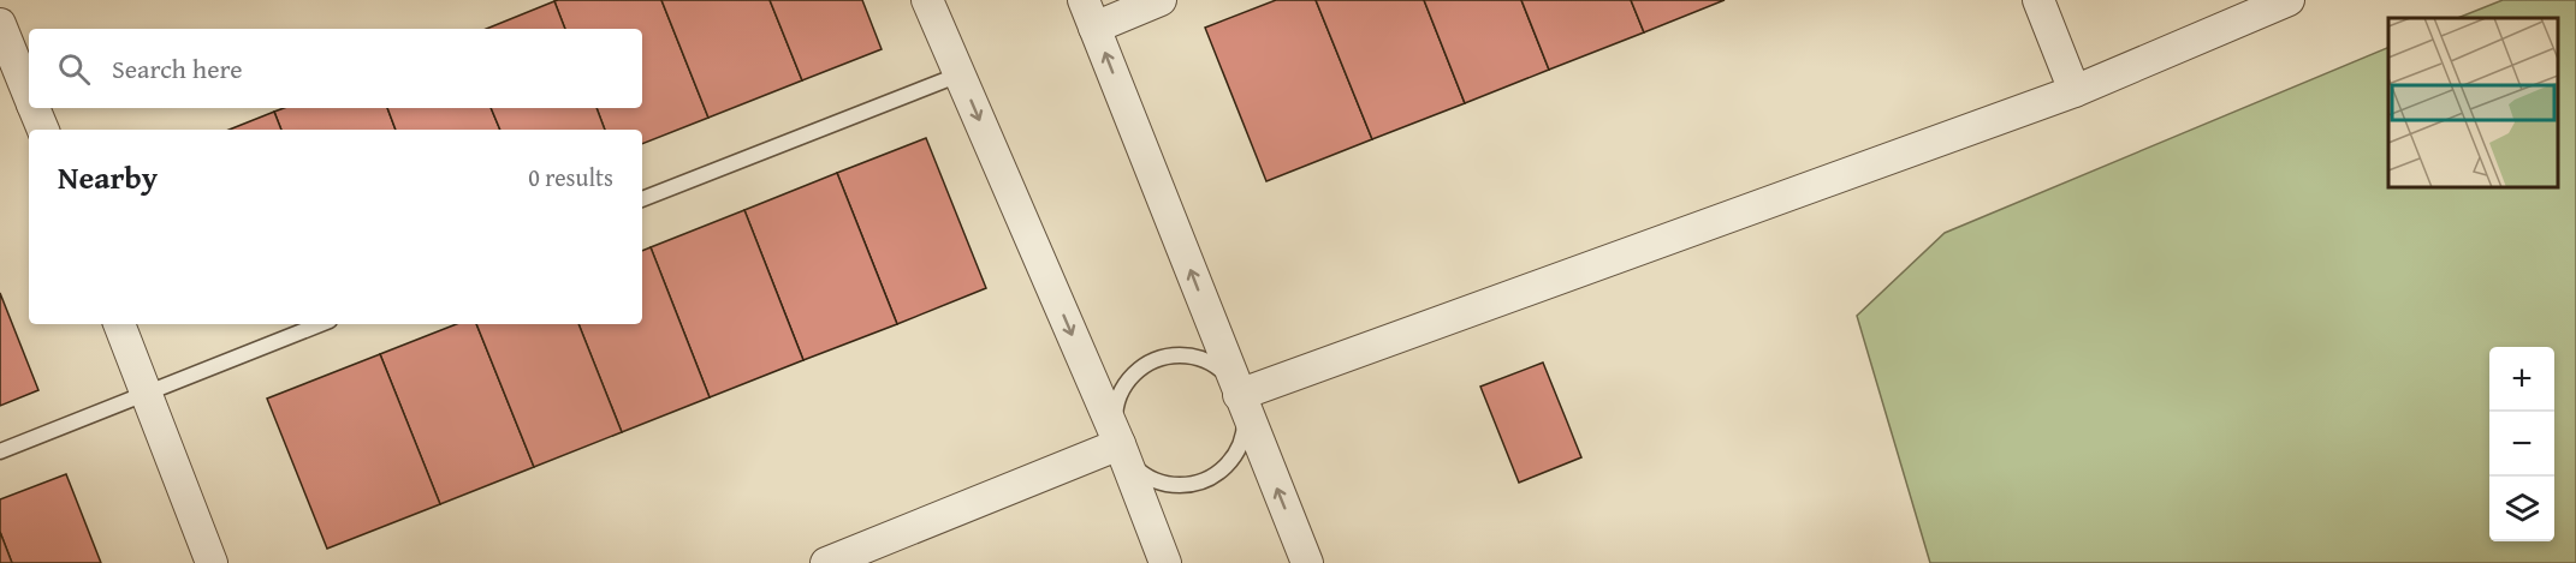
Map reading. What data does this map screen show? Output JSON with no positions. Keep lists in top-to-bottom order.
{
  "page": {
    "search": "Search here",
    "heading": ["Nearby", "0 results"],
    "map_buttons": ["+", "−"]
  }
}
